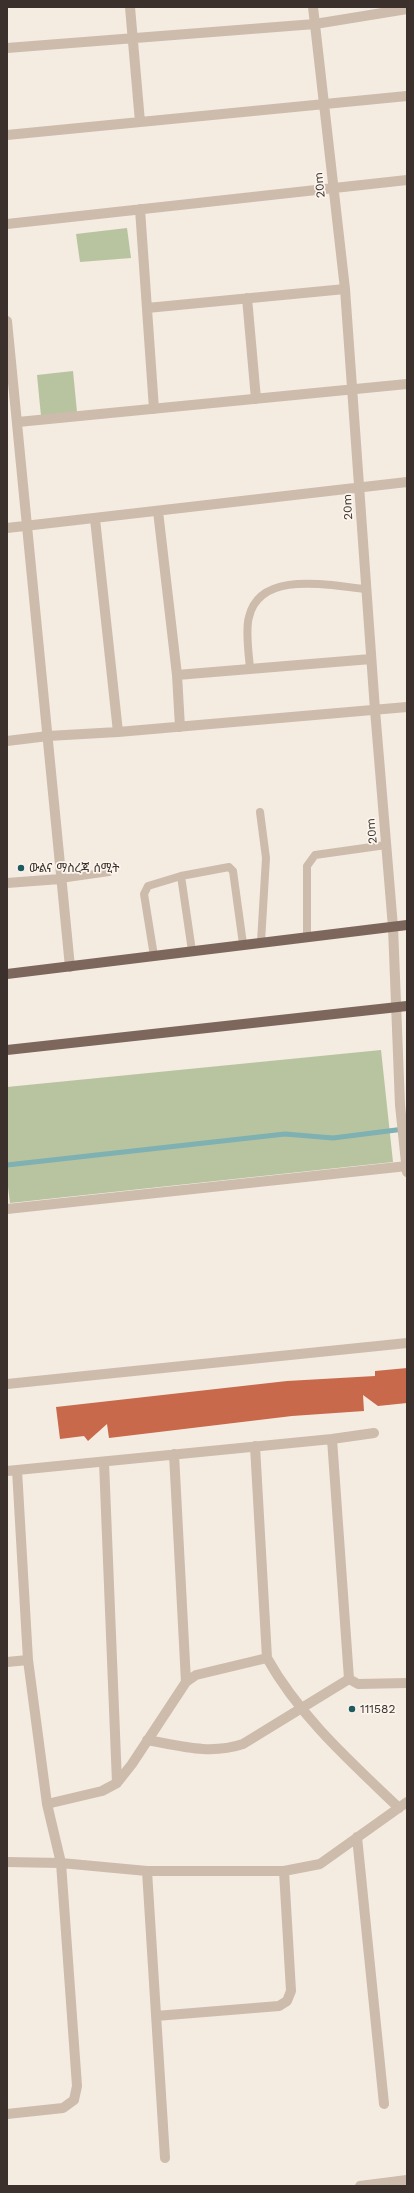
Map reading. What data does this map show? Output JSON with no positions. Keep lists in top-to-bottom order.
{
  "streets": {
    "street": ["20m"]
  },
  "places": ["ውልና ማስረጃ ሰሚት", "111582"]
}
